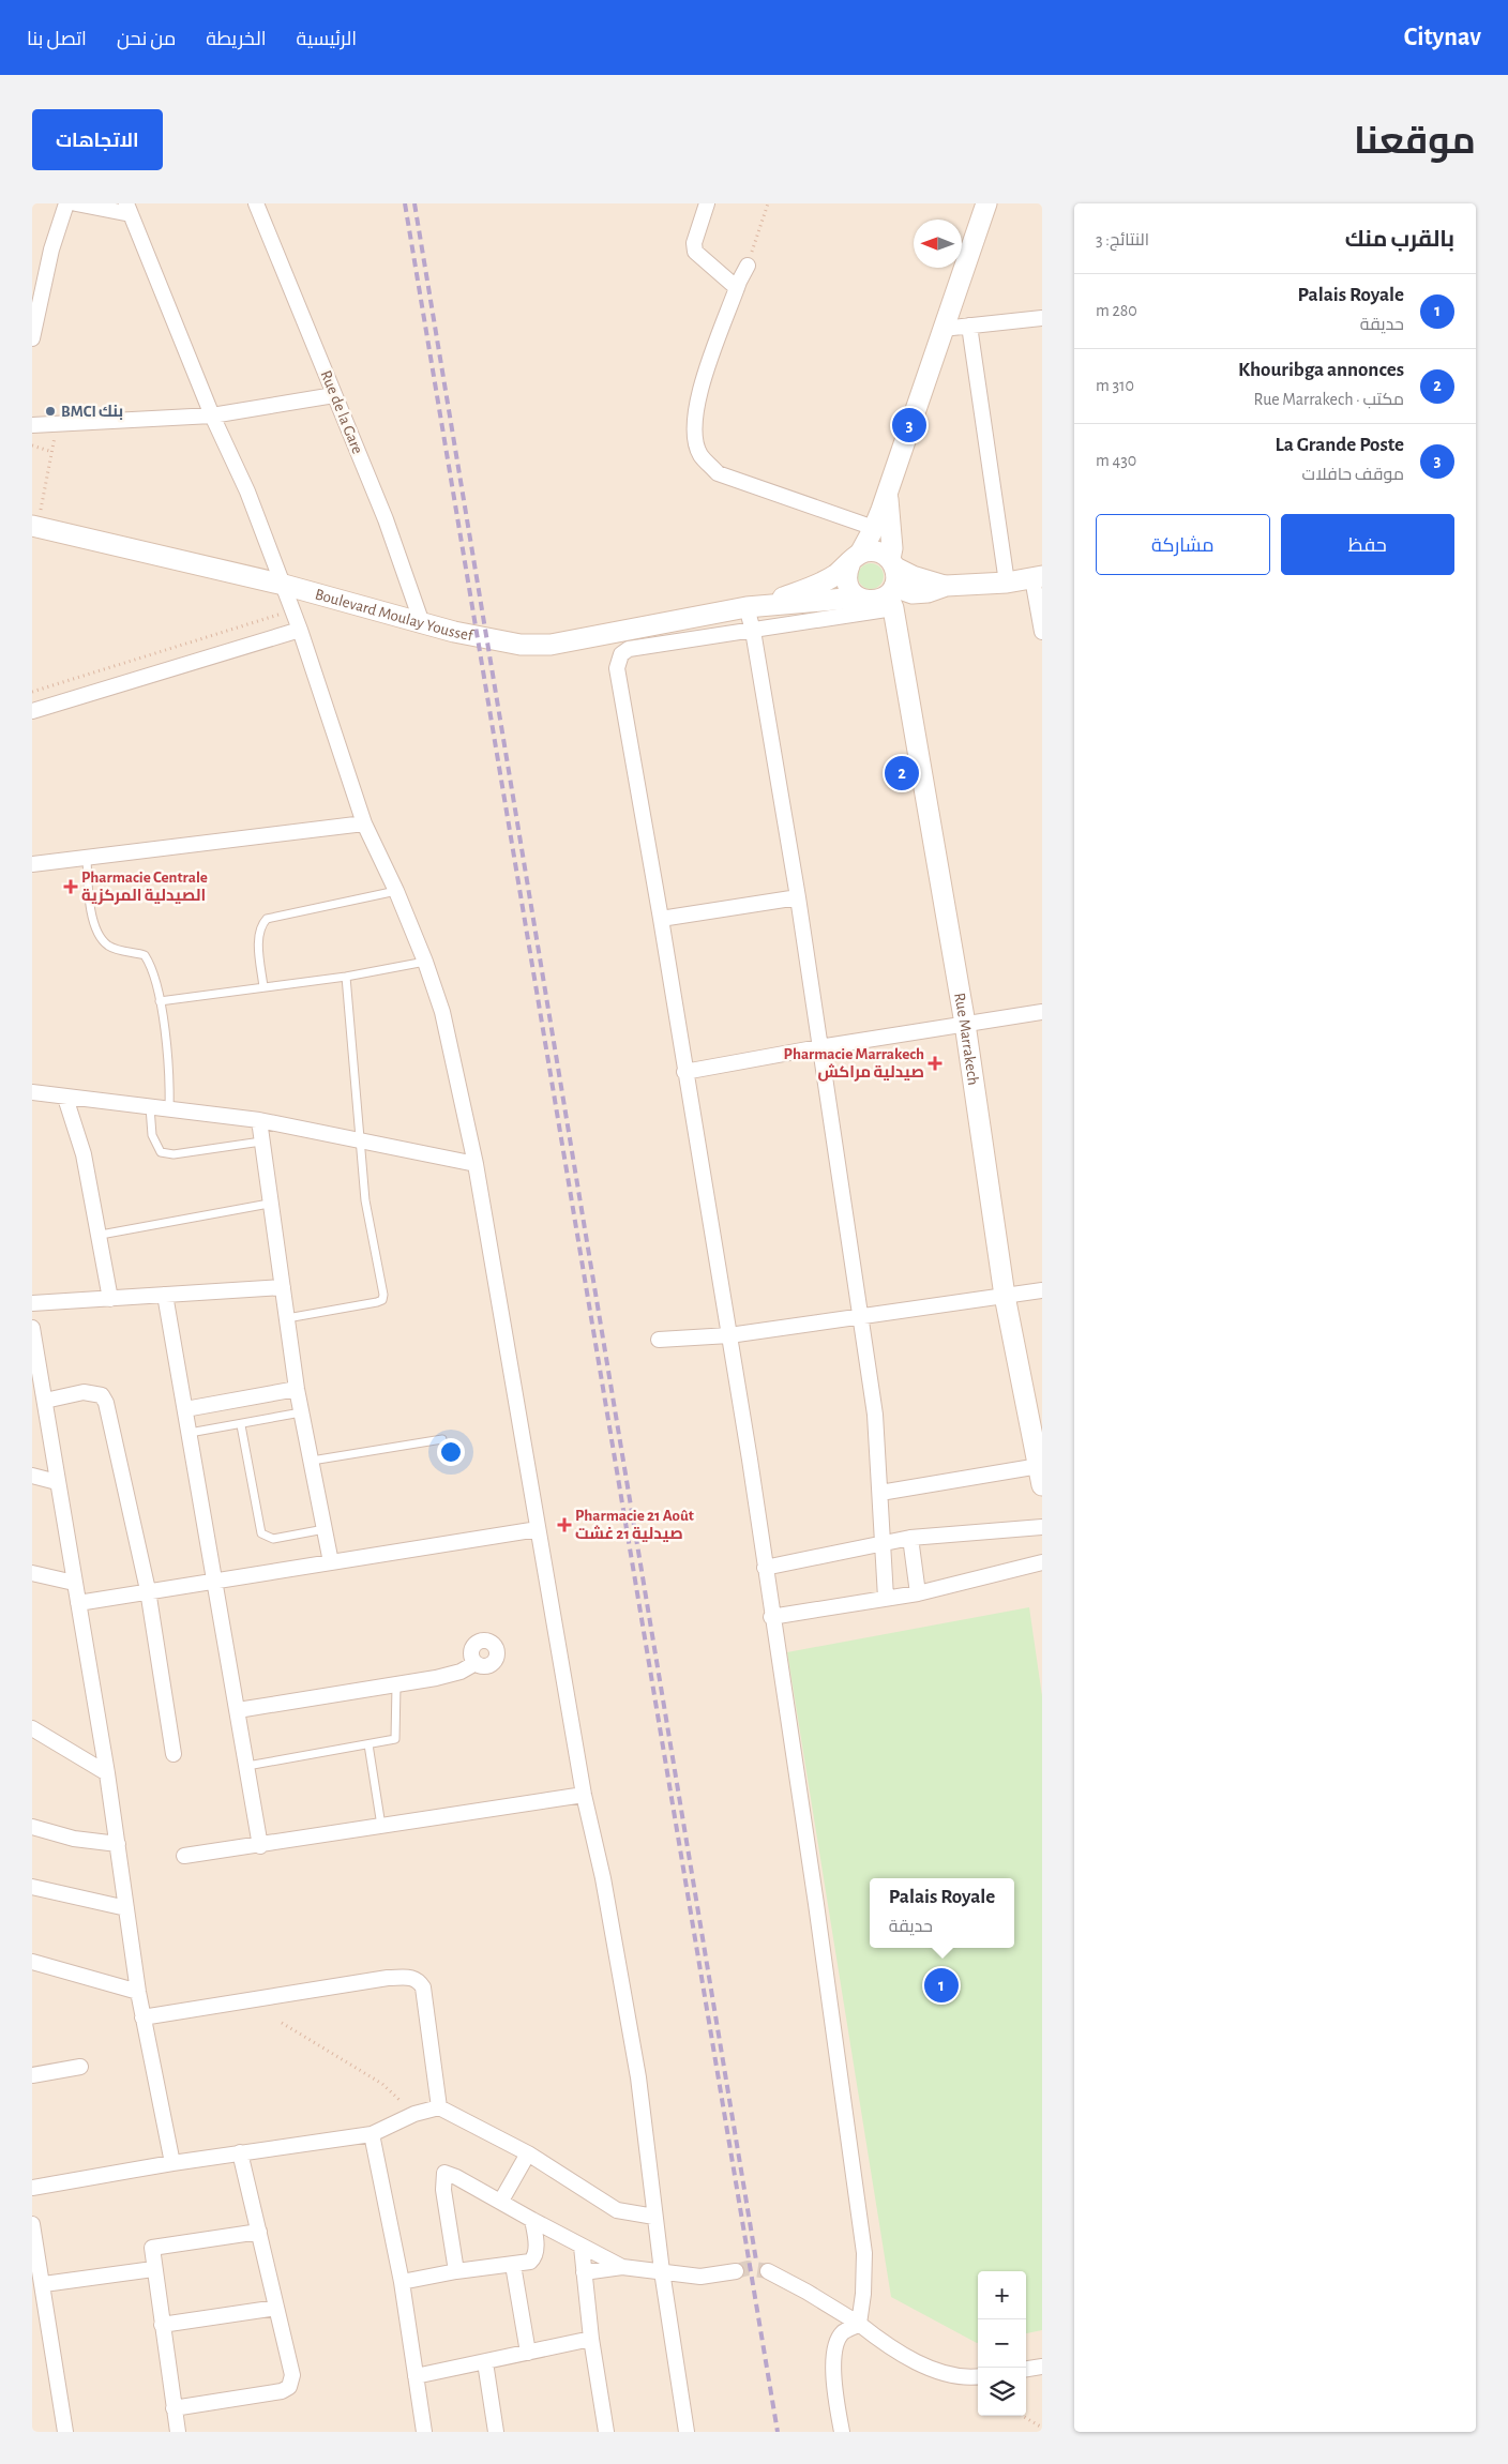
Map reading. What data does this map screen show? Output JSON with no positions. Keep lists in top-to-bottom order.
{
  "streets": {
    "main road": ["Boulevard Moulay Youssef", "Rue Marrakech"],
    "street": ["Rue de la Gare"]
  },
  "crossings": [
    ["Rue de la Gare", "Boulevard Moulay Youssef"]
  ],
  "places": {
    "other": ["BMCI بنك"],
    "health": ["Pharmacie Centrale الصيدلية المركزية", "Pharmacie Marrakech صيدلية مراكش", "Pharmacie 21 Août صيدلية 21 غشت"]
  },
  "north": "left",
  "page": {
    "header": "Citynav",
    "nav": [
      "الرئيسية",
      "الخريطة",
      "من نحن",
      "اتصل بنا"
    ],
    "title": "موقعنا",
    "buttons": [
      "الاتجاهات",
      ["حفظ", "مشاركة"]
    ],
    "heading": ["بالقرب منك", "النتائج: 3"],
    "list": [
      {
        "mark": "1",
        "name": "Palais Royale",
        "note": "حديقة",
        "value": "280 m"
      },
      {
        "mark": "2",
        "name": "Khouribga annonces",
        "note": "مكتب · Rue Marrakech",
        "value": "310 m"
      },
      {
        "mark": "3",
        "name": "La Grande Poste",
        "note": "موقف حافلات",
        "value": "430 m"
      }
    ],
    "pins": ["3", "2", "1"],
    "popup": ["Palais Royale", "حديقة"],
    "map_buttons": ["+", "−"]
  }
}
